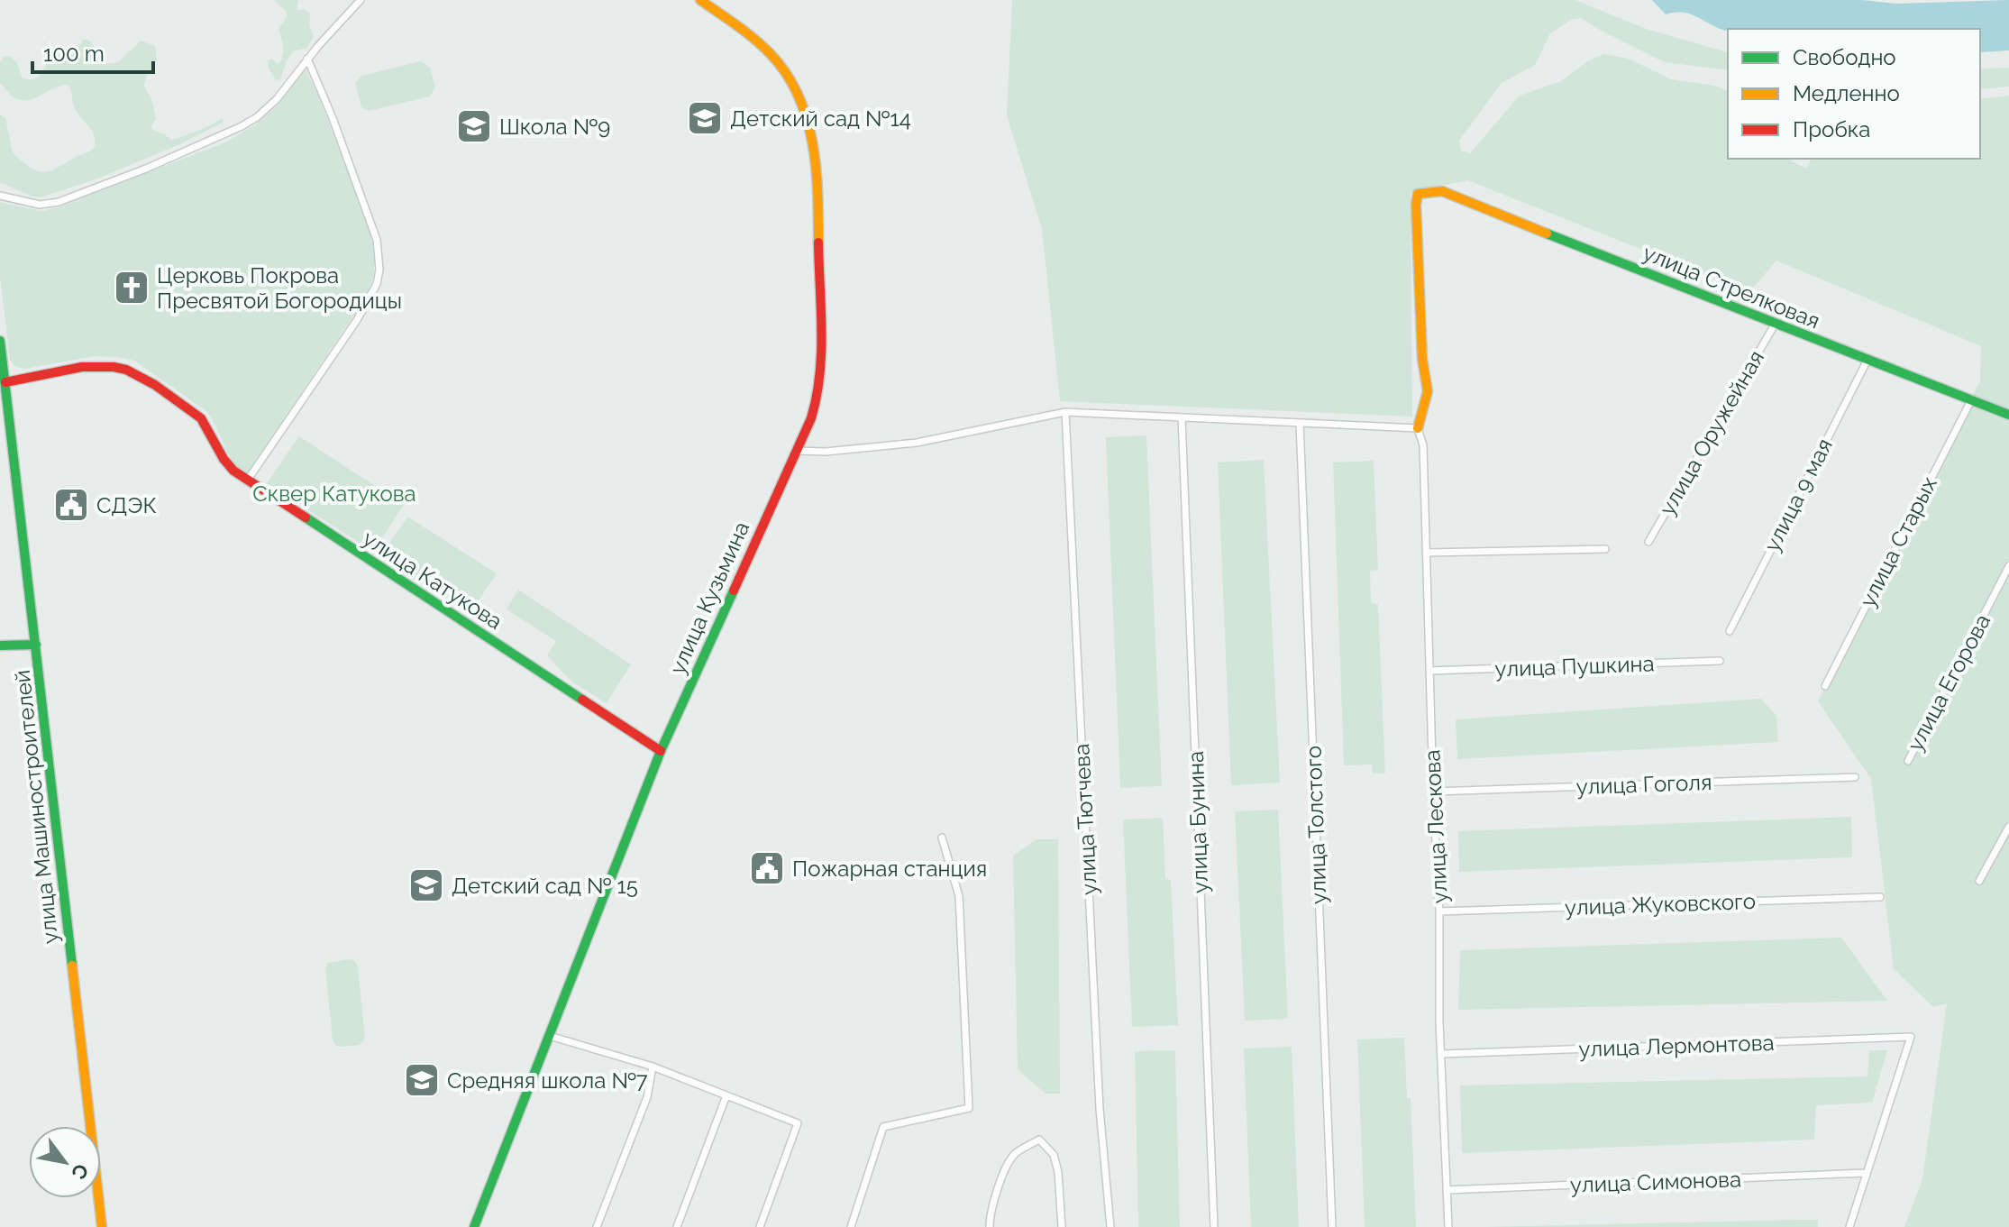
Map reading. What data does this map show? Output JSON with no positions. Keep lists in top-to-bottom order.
{
  "streets": {
    "main road": [
      "улица Стрелковая",
      "улица Катукова",
      "улица Кузьмина",
      "улица Машиностроителей"
    ],
    "street": [
      "улица Оружейная",
      "улица 9 мая",
      "улица Старых",
      "улица Пушкина",
      "улица Егорова",
      "улица Гоголя",
      "улица Тютчева",
      "улица Бунина",
      "улица Толстого",
      "улица Лескова",
      "улица Жуковского",
      "улица Лермонтова",
      "улица Симонова"
    ]
  },
  "crossings": [
    ["улица Стрелковая", "улица Оружейная"],
    ["улица Стрелковая", "улица 9 мая"],
    ["улица Стрелковая", "улица Старых"],
    ["улица Стрелковая", "улица Лескова"],
    ["улица Катукова", "улица Кузьмина"],
    ["улица Катукова", "улица Машиностроителей"],
    ["улица Пушкина", "улица Лескова"],
    ["улица Гоголя", "улица Лескова"],
    ["улица Лескова", "улица Жуковского"],
    ["улица Лескова", "улица Лермонтова"],
    ["улица Лескова", "улица Симонова"],
    ["улица Лермонтова", "улица Симонова"]
  ],
  "parks": ["Сквер Катукова"],
  "places": {
    "school or university": [
      "Детский сад №14",
      "Школа №9",
      "Детский сад № 15",
      "Средняя школа №7"
    ],
    "church": ["Церковь Покрова Пресвятой Богородицы"],
    "public building": ["СДЭК", "Пожарная станция"]
  },
  "legend": ["Свободно", "Медленно", "Пробка"],
  "scale_bar": "100 m",
  "north": "bottom right"
}
